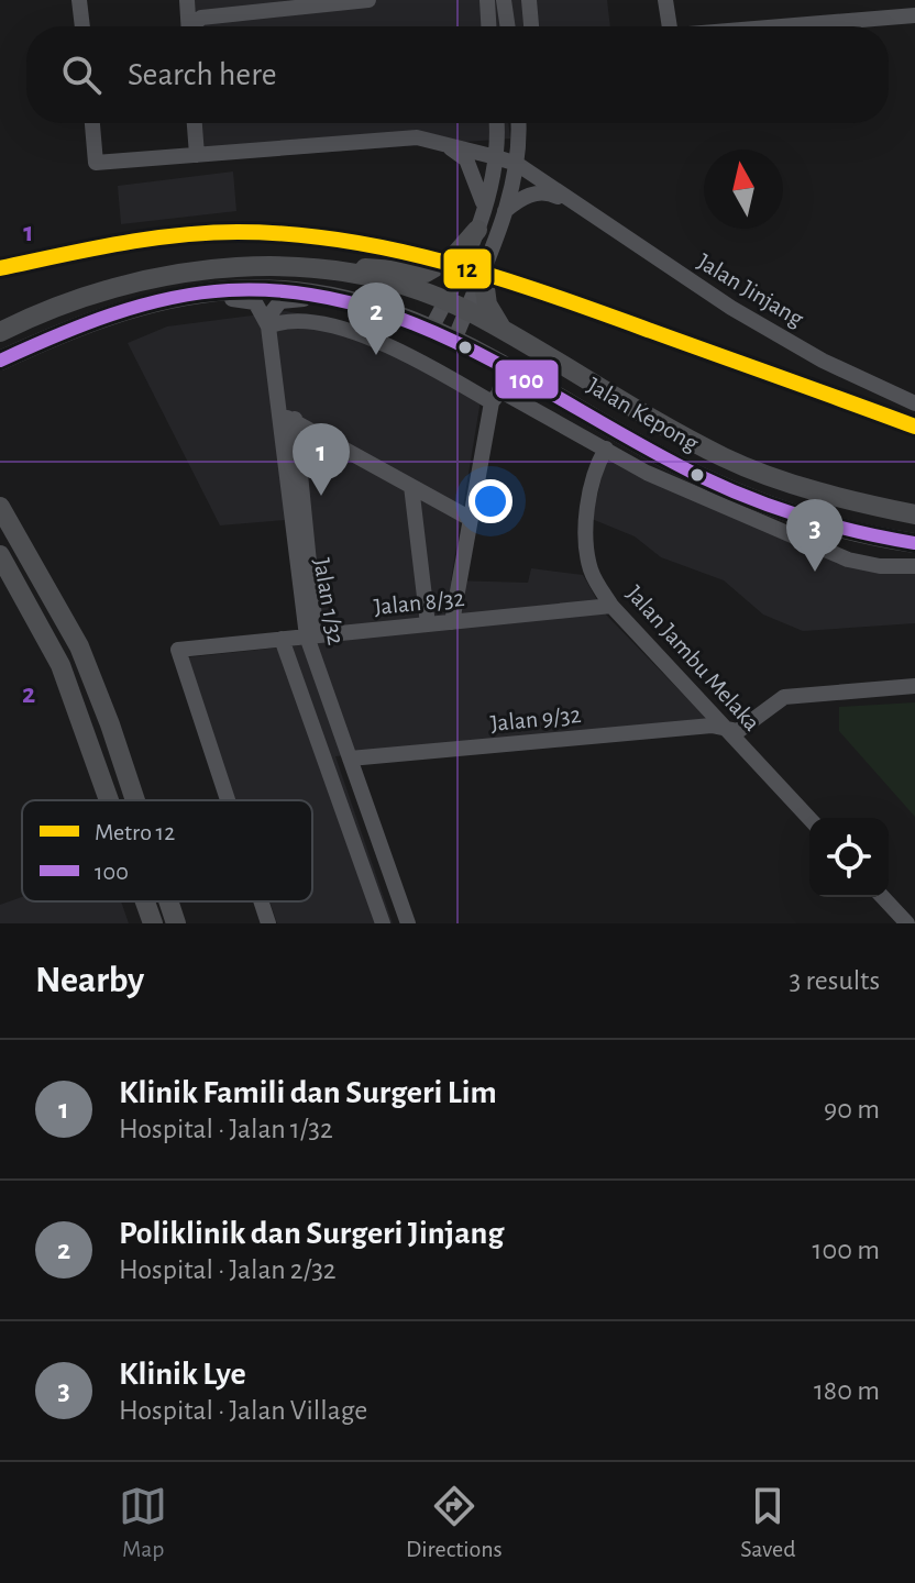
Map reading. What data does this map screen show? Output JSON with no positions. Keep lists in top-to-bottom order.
{
  "streets": {
    "main road": ["Jalan Kepong"],
    "street": [
      "Jalan Jinjang",
      "Jalan 1/32",
      "Jalan 8/32",
      "Jalan Jambu Melaka",
      "Jalan 9/32"
    ]
  },
  "crossings": [
    ["Jalan 1/32", "Jalan 8/32"],
    ["Jalan 1/32", "Jalan 9/32"],
    ["Jalan 8/32", "Jalan Jambu Melaka"],
    ["Jalan Jambu Melaka", "Jalan 9/32"]
  ],
  "lines": ["metro line 12", "transit line 100"],
  "legend": ["Metro 12", "100"],
  "north": "top",
  "page": {
    "search": "Search here",
    "pins": ["2", "1", "3"],
    "heading": ["Nearby", "3 results"],
    "list": [
      {
        "mark": "1",
        "name": "Klinik Famili dan Surgeri Lim",
        "note": "Hospital · Jalan 1/32",
        "value": "90 m"
      },
      {
        "mark": "2",
        "name": "Poliklinik dan Surgeri Jinjang",
        "note": "Hospital · Jalan 2/32",
        "value": "100 m"
      },
      {
        "mark": "3",
        "name": "Klinik Lye",
        "note": "Hospital · Jalan Village",
        "value": "180 m"
      }
    ],
    "nav": ["Map", "Directions", "Saved"]
  },
  "grid": {
    "rows": ["1", "2"]
  }
}
